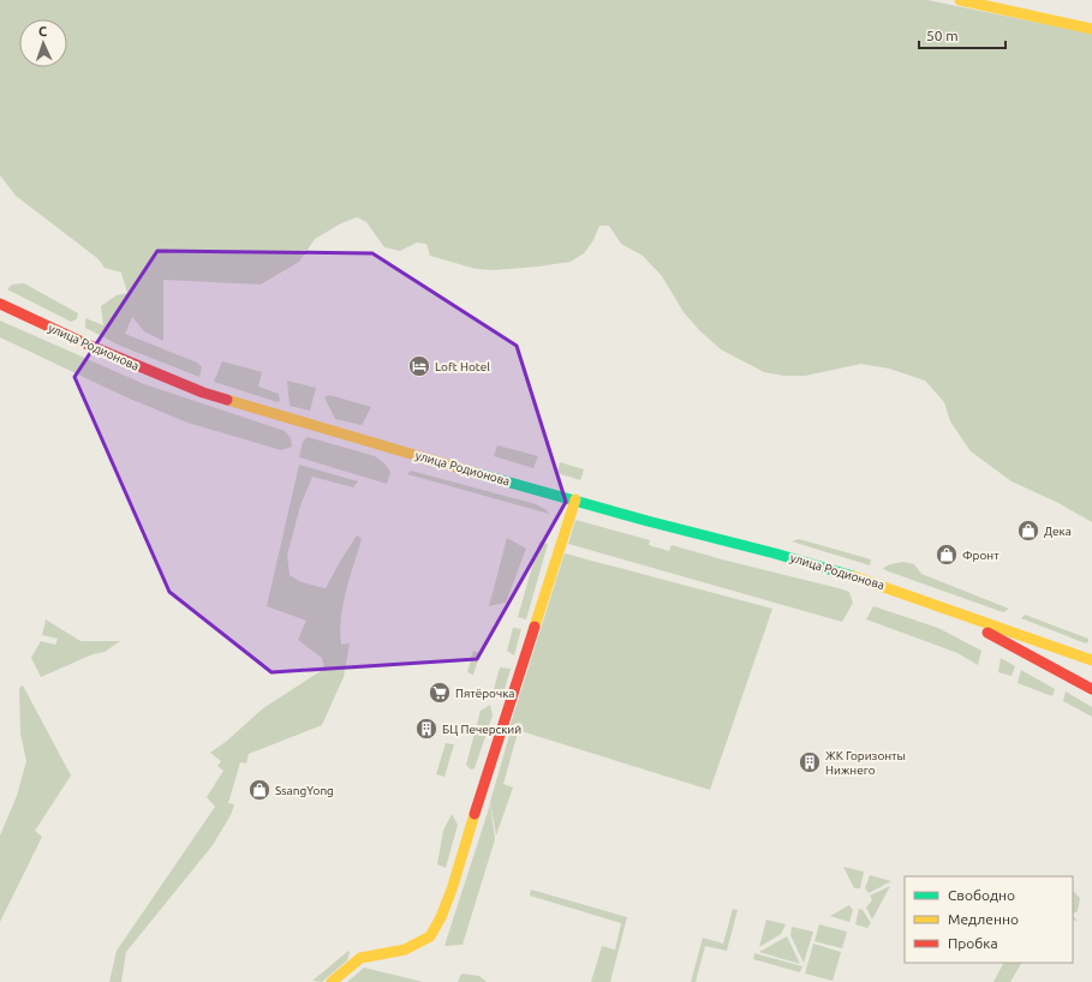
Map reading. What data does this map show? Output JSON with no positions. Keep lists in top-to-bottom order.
{
  "streets": {
    "main road": ["улица Родионова"]
  },
  "places": {
    "hotel": ["Loft Hotel"],
    "shop": ["Дека", "Фронт", "SsangYong"],
    "supermarket": ["Пятёрочка"],
    "building": ["БЦ Печерский", "ЖК Горизонты Нижнего"]
  },
  "legend": ["Свободно", "Медленно", "Пробка"],
  "scale_bar": "50 m",
  "north": "top"
}
